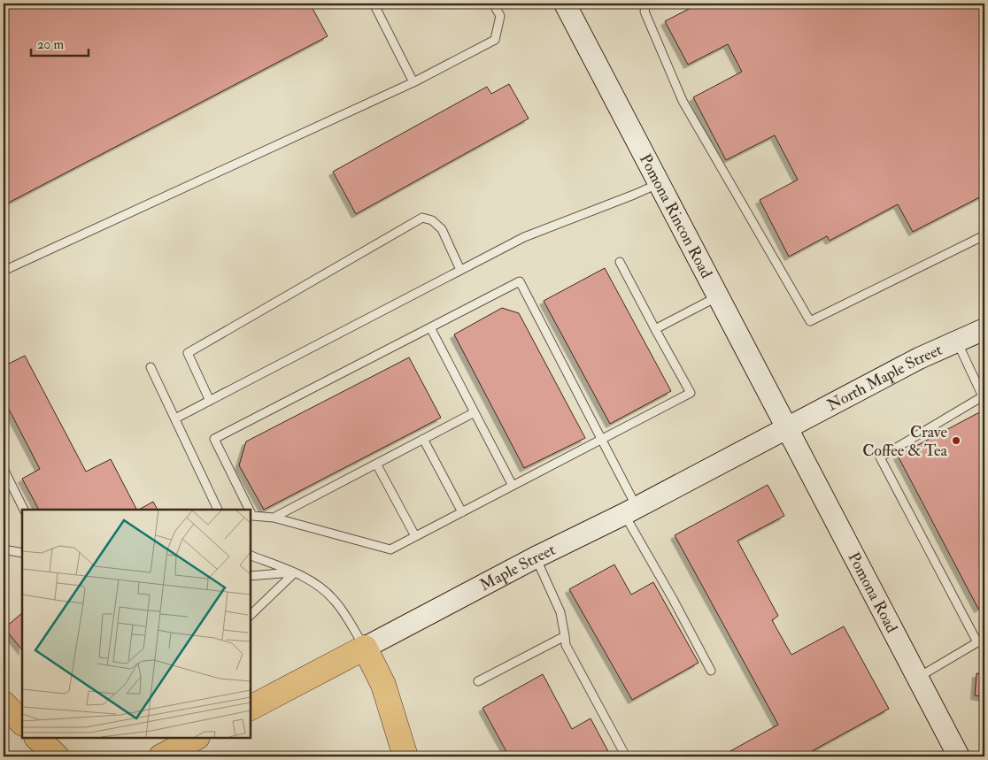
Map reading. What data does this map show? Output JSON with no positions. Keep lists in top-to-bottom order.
{
  "streets": {
    "main road": [
      "Pomona Rincon Road",
      "North Maple Street",
      "Maple Street",
      "Pomona Road"
    ]
  },
  "crossings": [
    ["Pomona Rincon Road", "North Maple Street"],
    ["Pomona Rincon Road", "Maple Street"],
    ["Pomona Rincon Road", "Pomona Road"],
    ["North Maple Street", "Maple Street"],
    ["North Maple Street", "Pomona Road"],
    ["Maple Street", "Pomona Road"]
  ],
  "places": ["Crave Coffee & Tea"],
  "scale_bar": "20 m"
}
